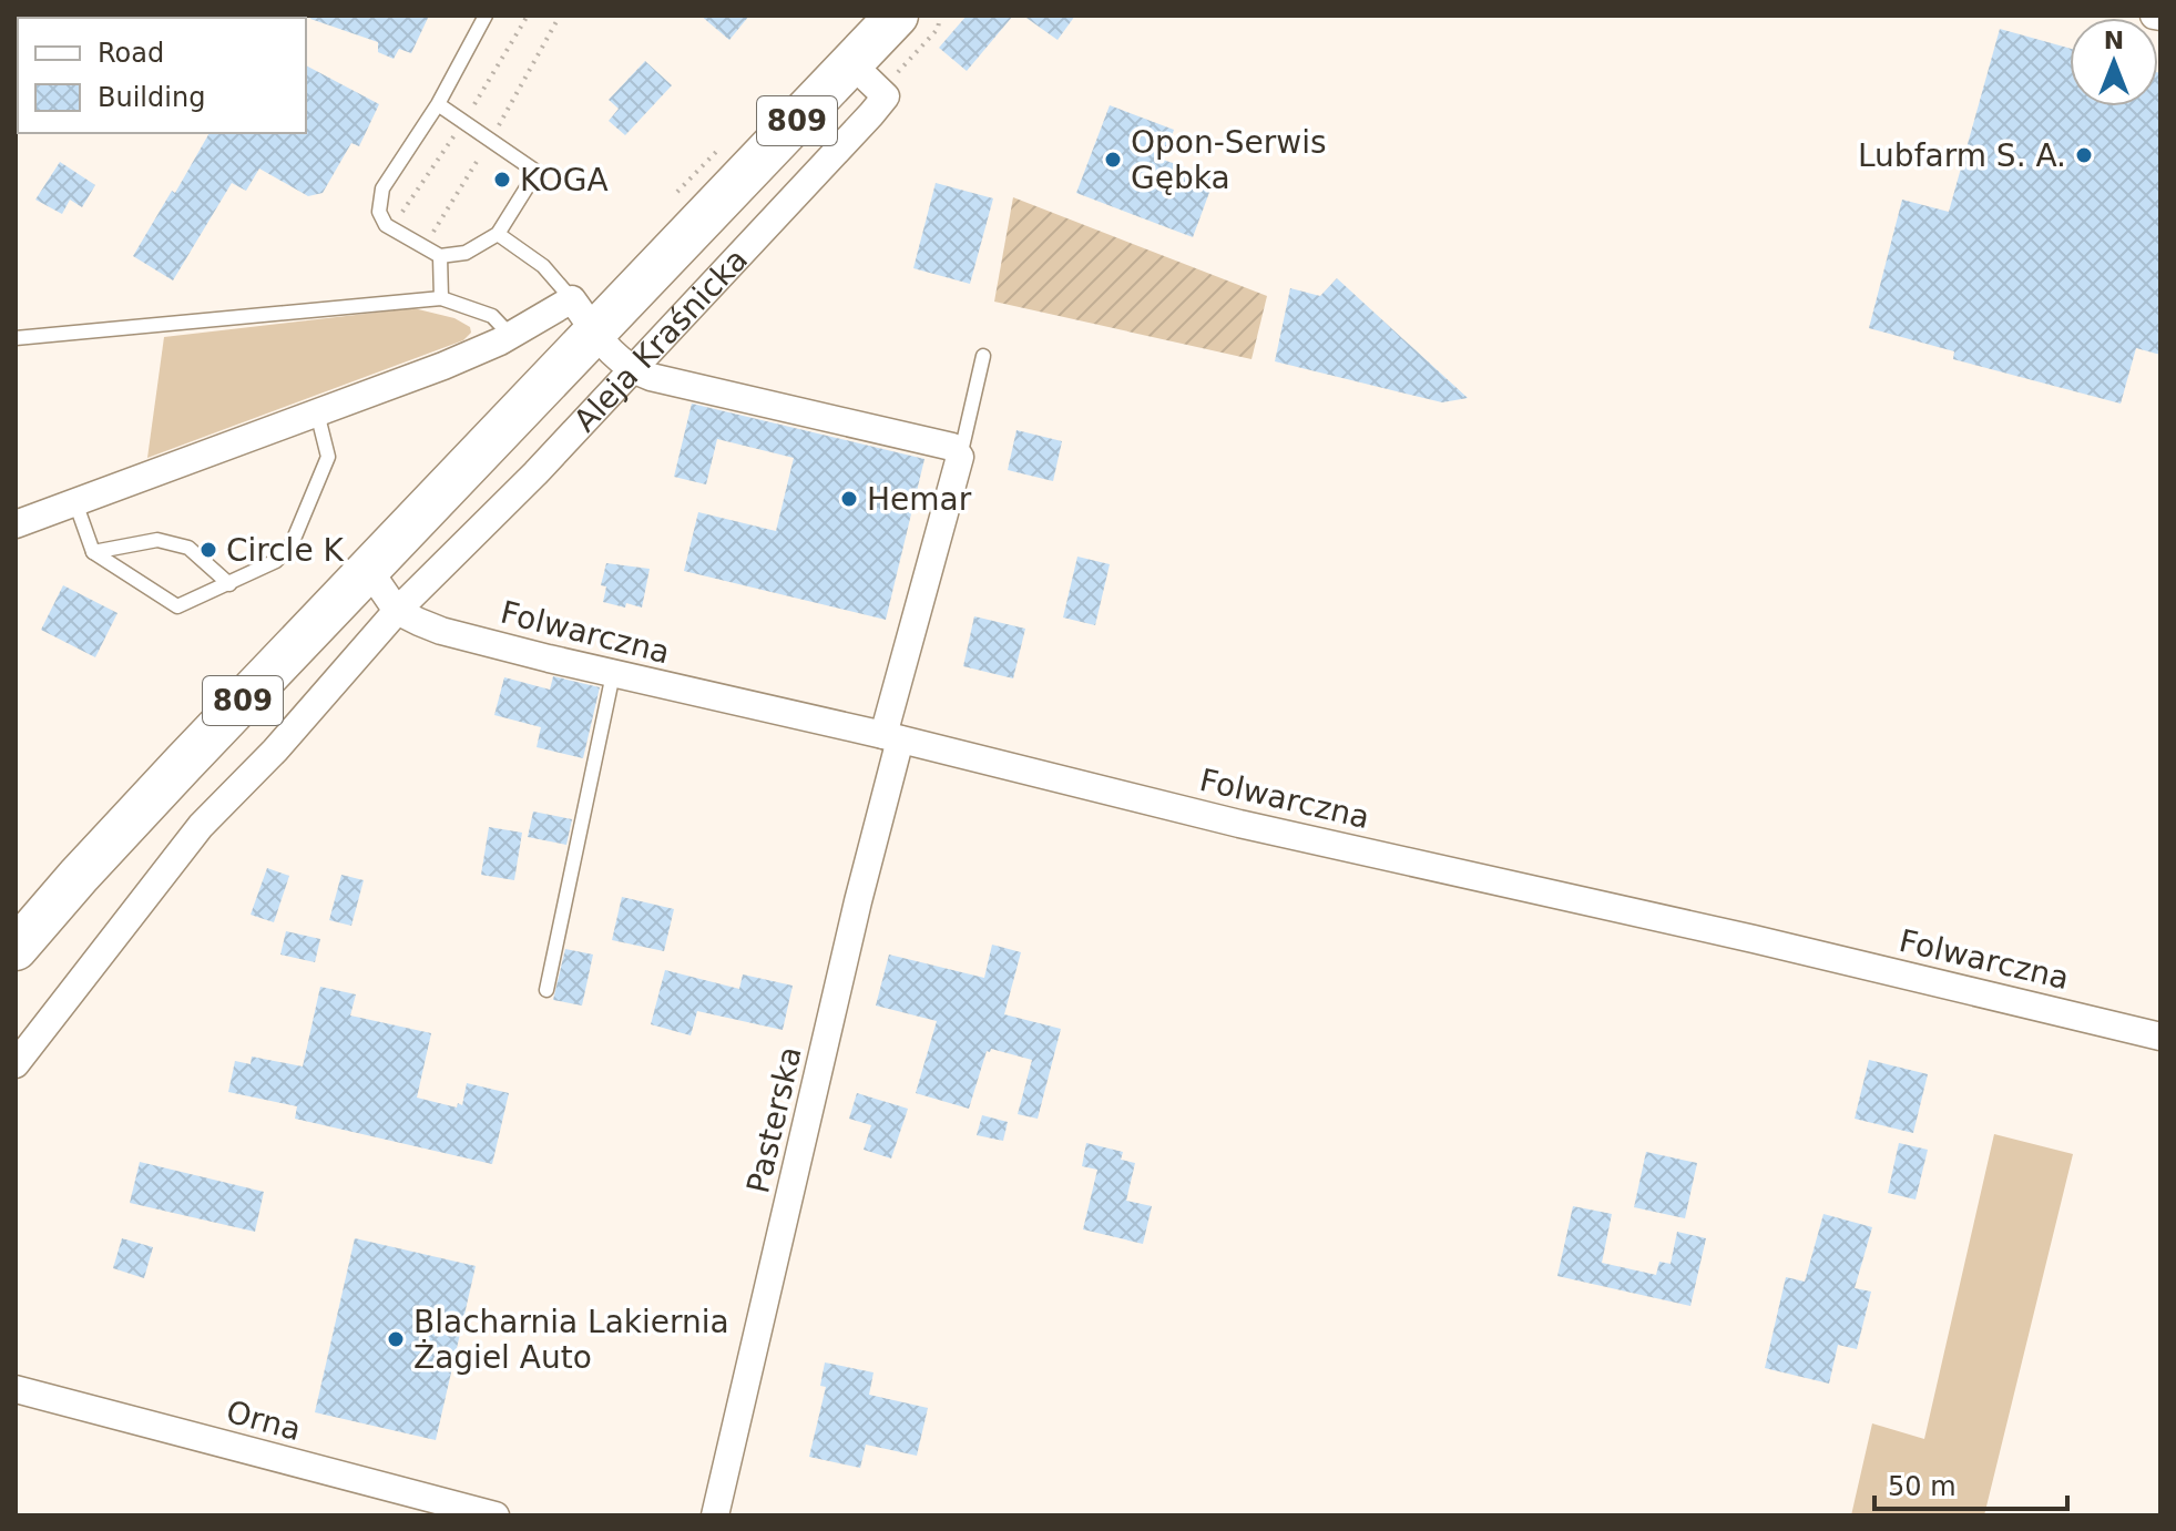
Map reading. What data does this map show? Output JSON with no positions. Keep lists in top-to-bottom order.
{
  "streets": {
    "main road": ["809", "Aleja Kraśnicka"],
    "street": ["Folwarczna", "Pasterska", "Orna"]
  },
  "crossings": [
    ["809", "Aleja Kraśnicka"],
    ["Aleja Kraśnicka", "Folwarczna"],
    ["Folwarczna", "Pasterska"]
  ],
  "places": [
    "Lubfarm S. A.",
    "Opon-Serwis Gębka",
    "KOGA",
    "Hemar",
    "Circle K",
    "Blacharnia Lakiernia Żagiel Auto"
  ],
  "legend": ["Road", "Building"],
  "scale_bar": "50 m",
  "north": "top"
}
